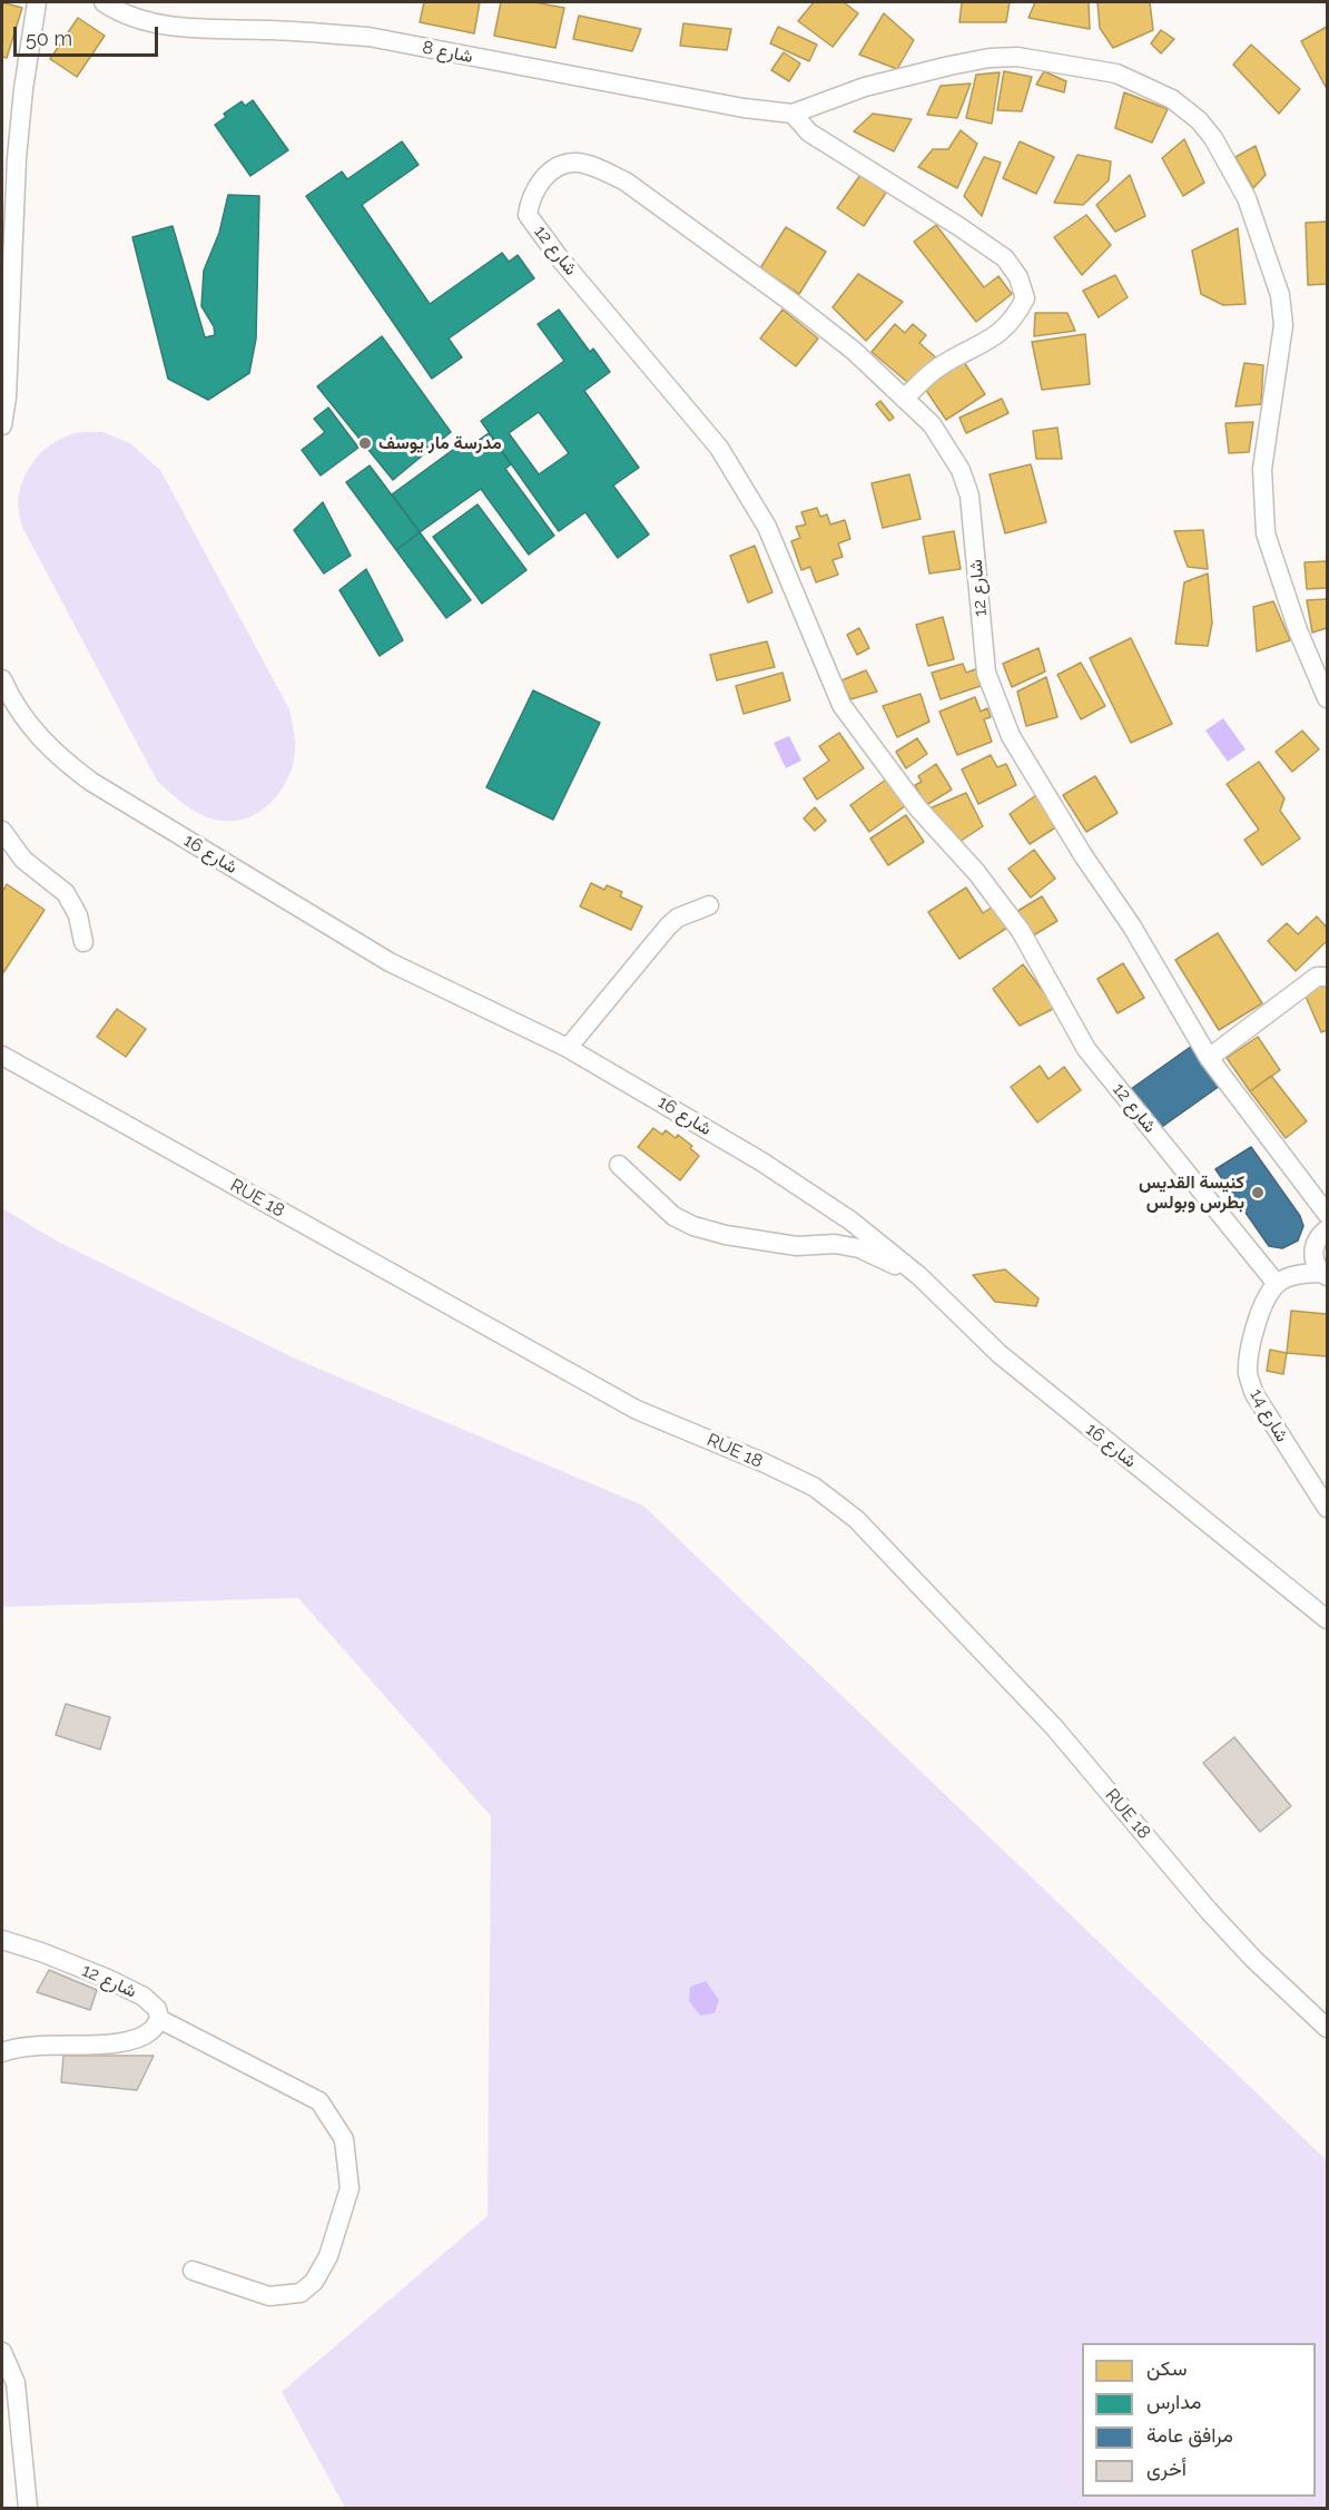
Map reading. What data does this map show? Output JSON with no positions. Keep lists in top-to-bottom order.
{
  "streets": {
    "street": [
      "شارع 8",
      "شارع 12",
      "شارع 16",
      "RUE 18",
      "شارع 14"
    ]
  },
  "crossings": [
    ["شارع 12", "شارع 14"]
  ],
  "places": ["مدرسة مار يوسف", "كنيسة القديس بطرس وبولس"],
  "legend": [
    "سكن",
    "مدارس",
    "مرافق عامة",
    "أخرى"
  ],
  "scale_bar": "50 m"
}
